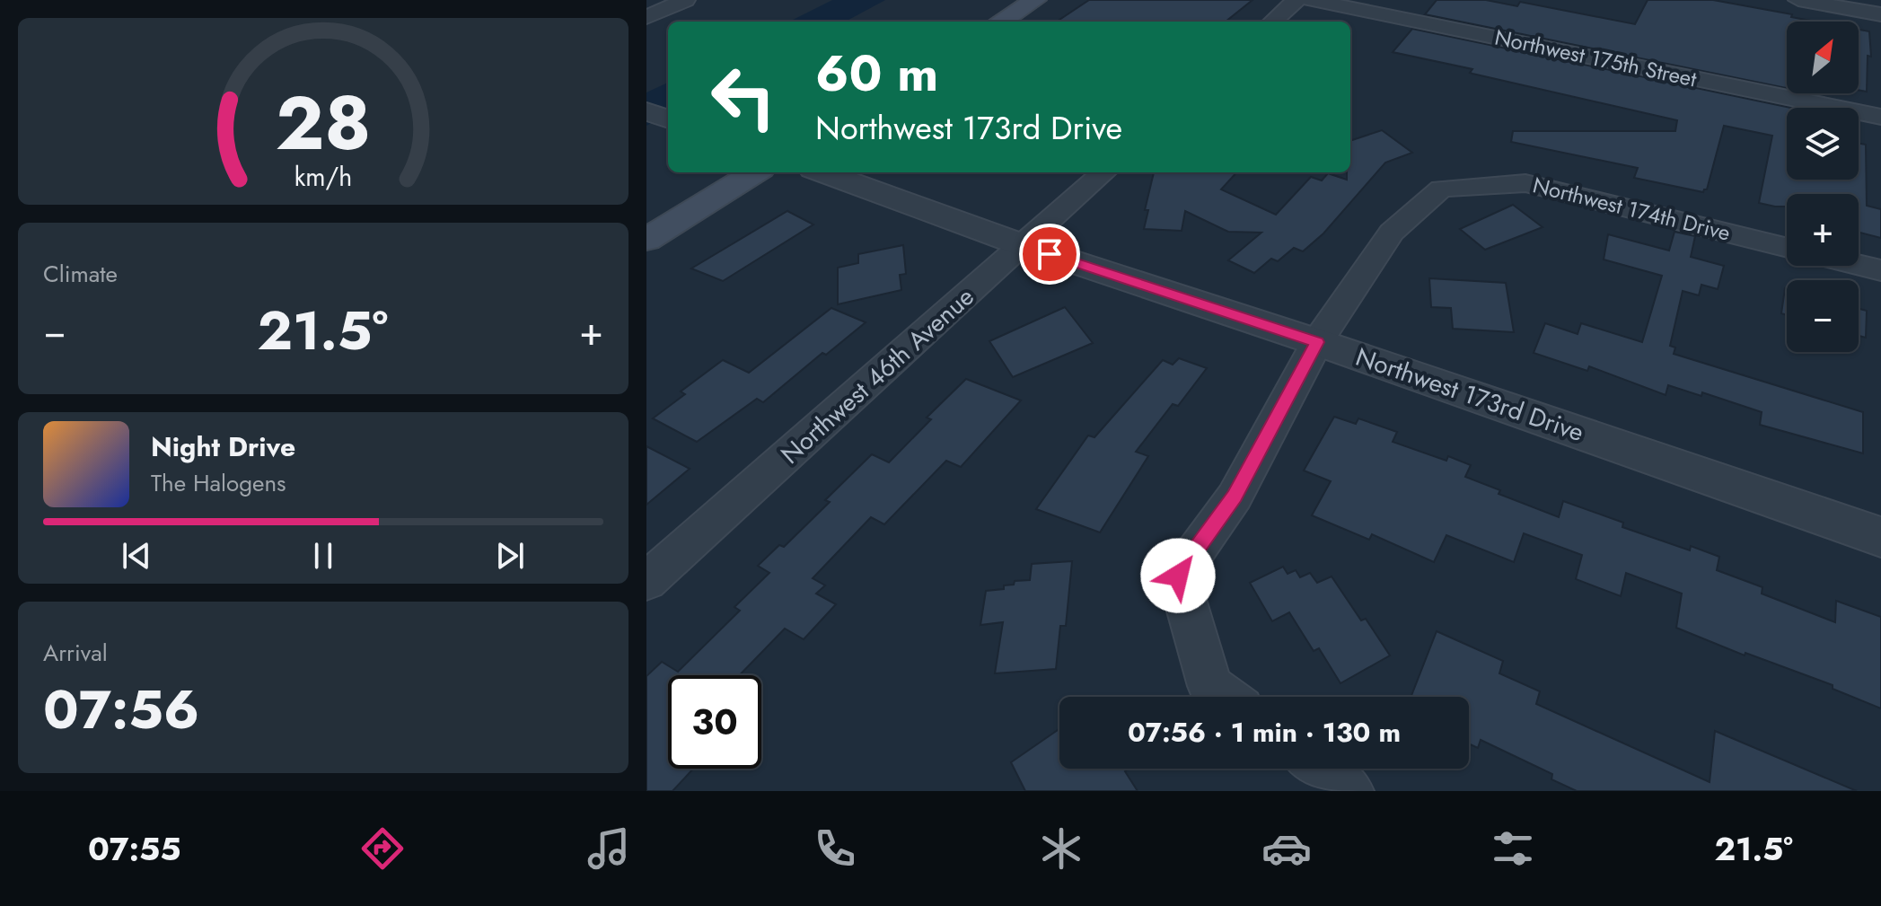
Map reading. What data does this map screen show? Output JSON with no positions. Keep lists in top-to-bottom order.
{
  "streets": {
    "street": [
      "Northwest 175th Street",
      "Northwest 174th Drive",
      "Northwest 46th Avenue",
      "Northwest 173rd Drive"
    ]
  },
  "crossings": [
    ["Northwest 174th Drive", "Northwest 173rd Drive"],
    ["Northwest 46th Avenue", "Northwest 173rd Drive"]
  ],
  "north": "top right",
  "page": {
    "map_buttons": ["+", "−"],
    "turn": ["60 m", "Northwest 173rd Drive"],
    "tile": [
      "Climate",
      ["Arrival", "07:56"]
    ],
    "heat": ["−", "21.5°", "+"],
    "song": ["Night Drive", "The Halogens"],
    "limit": "30",
    "trip": "07:56 · 1 min · 130 m",
    "tabs": ["07:55", "21.5°"],
    "gauge": ["28", "km/h"]
  }
}
